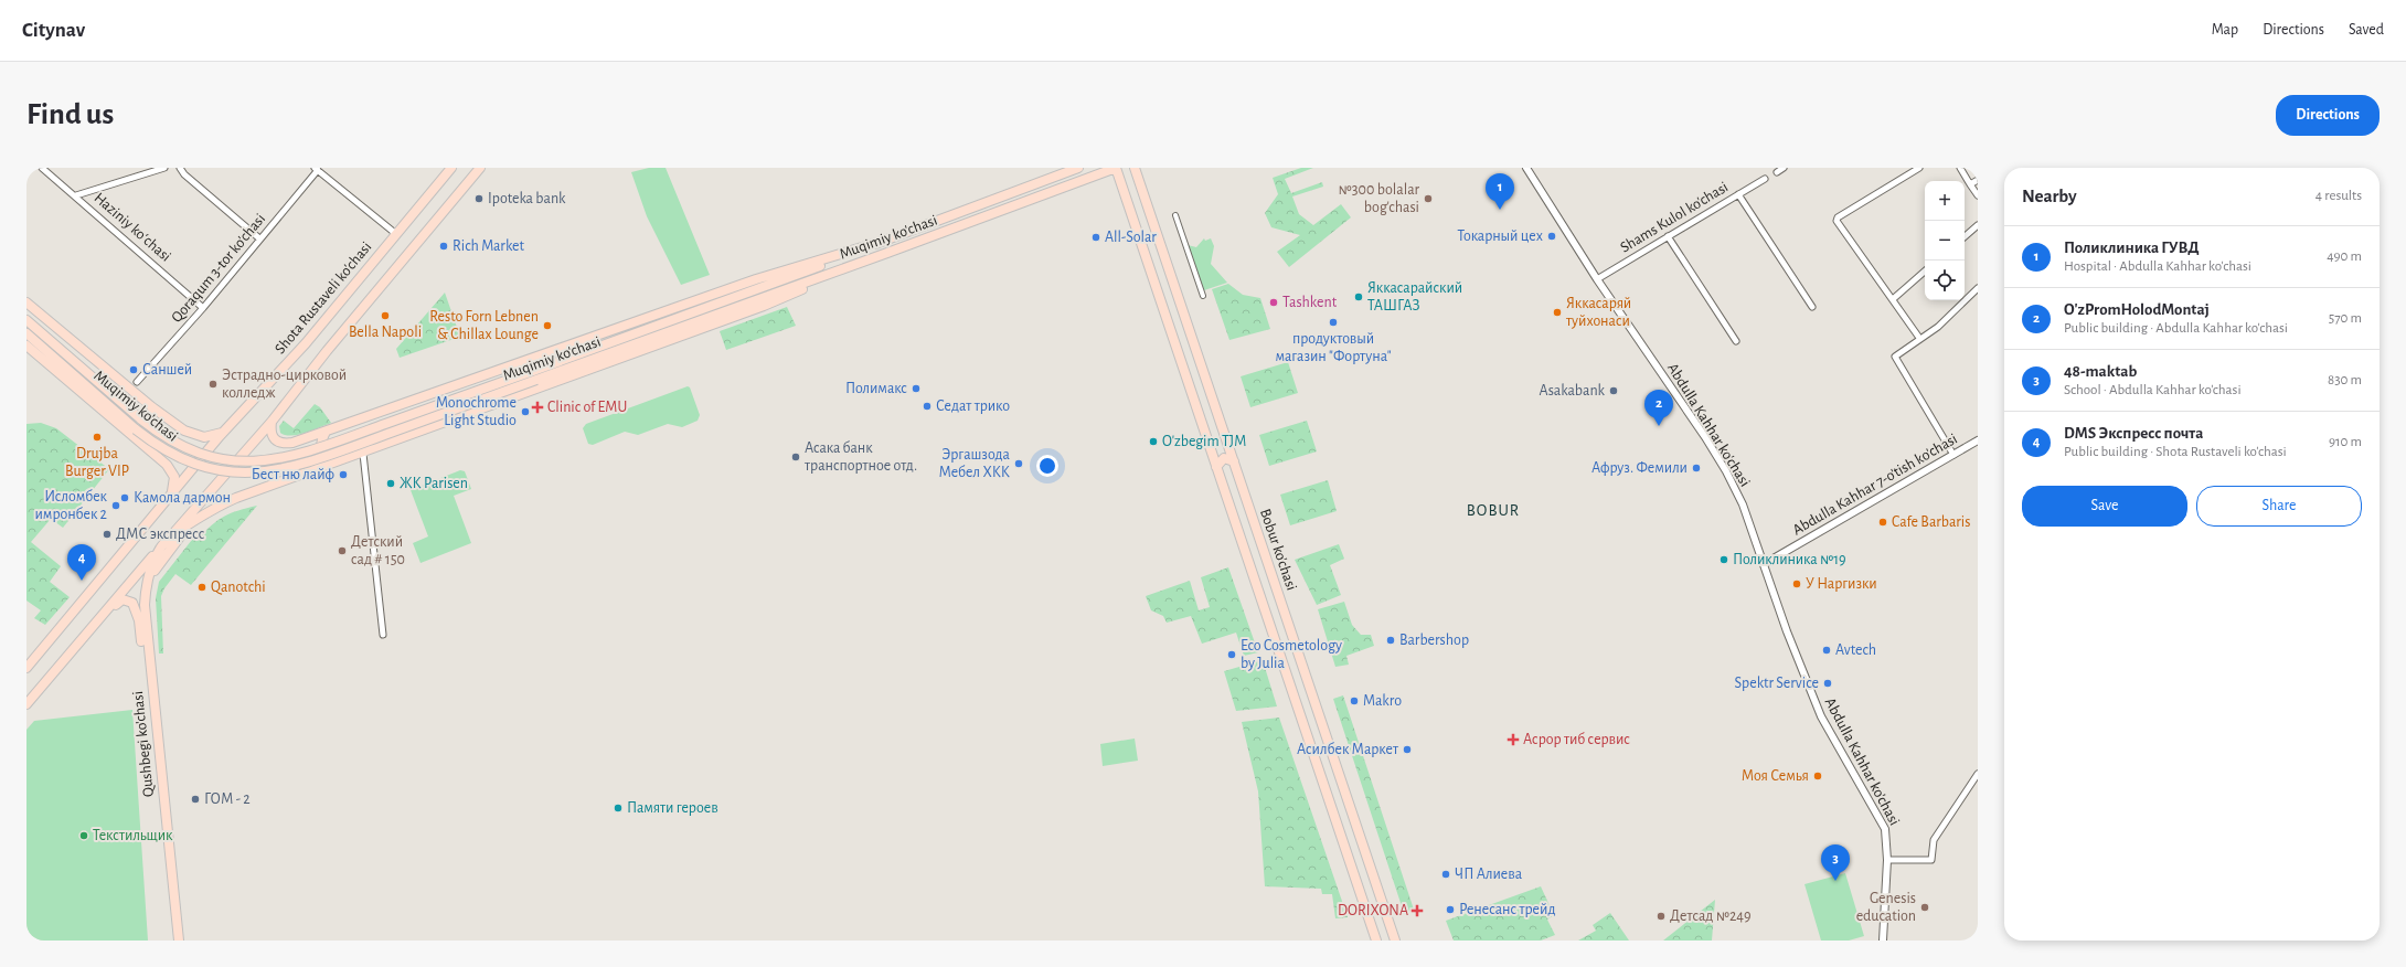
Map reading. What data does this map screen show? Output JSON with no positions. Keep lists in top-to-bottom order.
{
  "streets": {
    "main road": [
      "Muqimiy ko'chasi",
      "Shota Rustaveli ko'chasi",
      "Bobur ko'chasi",
      "Qushbegi ko'chasi"
    ],
    "street": [
      "Shams Kulol ko'chasi",
      "Haziniy koʻchasi",
      "Qoraqum 3-tor ko'chasi",
      "Abdulla Kahhar ko'chasi",
      "Abdulla Kahhar 7-o'tish ko'chasi"
    ]
  },
  "crossings": [
    ["Shams Kulol ko'chasi", "Abdulla Kahhar ko'chasi"],
    ["Haziniy koʻchasi", "Qoraqum 3-tor ko'chasi"],
    ["Muqimiy ko'chasi", "Bobur ko'chasi"],
    ["Abdulla Kahhar ko'chasi", "Abdulla Kahhar 7-o'tish ko'chasi"]
  ],
  "districts": ["BOBUR"],
  "places": {
    "other": [
      "Ipoteka bank",
      "№300 bolalar bog'chasi",
      "Токарный цех",
      "All-Solar",
      "Rich Market",
      "Яккасарайский ТАШГАЗ",
      "Tashkent",
      "Яккасаряй туйхонаси",
      "Bella Napoli",
      "продуктовый магазин \"Фортуна\"",
      "Resto Forn Lebnen & Chillax Lounge",
      "Саншей",
      "Эстрадно-цирковой колледж",
      "Полимакс",
      "Asakabank",
      "Седат трико",
      "Monochrome Light Studio",
      "Drujba Burger VIP",
      "O'zbegim TJM",
      "Асака банк транспортное отд.",
      "Эргашзода Мебел ХКК",
      "Афруз. Фемили",
      "Бест ню лайф",
      "ЖК Parisen",
      "Камола дармон",
      "Исломбек имронбек 2",
      "Cafe Barbaris",
      "ДМС экспресс",
      "Детский сад # 150",
      "Поликлиника №19",
      "У Наргизки",
      "Qanotchi",
      "Barbershop",
      "Avtech",
      "Eco Cosmetology by Julia",
      "Spektr Service",
      "Makro",
      "Асилбек Маркет",
      "Моя Семья",
      "ГОМ - 2",
      "Памяти героев",
      "Текстильщик",
      "ЧП Алиева",
      "Genesis education",
      "Ренесанс трейд",
      "Детсад №249"
    ],
    "health": ["Clinic of EMU", "Асрор тиб сервис", "DORIXONA"]
  },
  "page": {
    "header": "Citynav",
    "nav": ["Map", "Directions", "Saved"],
    "buttons": [
      "Directions",
      ["Save", "Share"]
    ],
    "title": "Find us",
    "heading": ["Nearby", "4 results"],
    "pins": [
      "1",
      "2",
      "4",
      "3"
    ],
    "map_buttons": ["+", "−"],
    "list": [
      {
        "mark": "1",
        "name": "Поликлиника ГУВД",
        "note": "Hospital · Abdulla Kahhar ko'chasi",
        "value": "490 m"
      },
      {
        "mark": "2",
        "name": "O'zPromHolodMontaj",
        "note": "Public building · Abdulla Kahhar ko'chasi",
        "value": "570 m"
      },
      {
        "mark": "3",
        "name": "48-maktab",
        "note": "School · Abdulla Kahhar ko'chasi",
        "value": "830 m"
      },
      {
        "mark": "4",
        "name": "DMS Экспресс почта",
        "note": "Public building · Shota Rustaveli ko'chasi",
        "value": "910 m"
      }
    ]
  }
}
